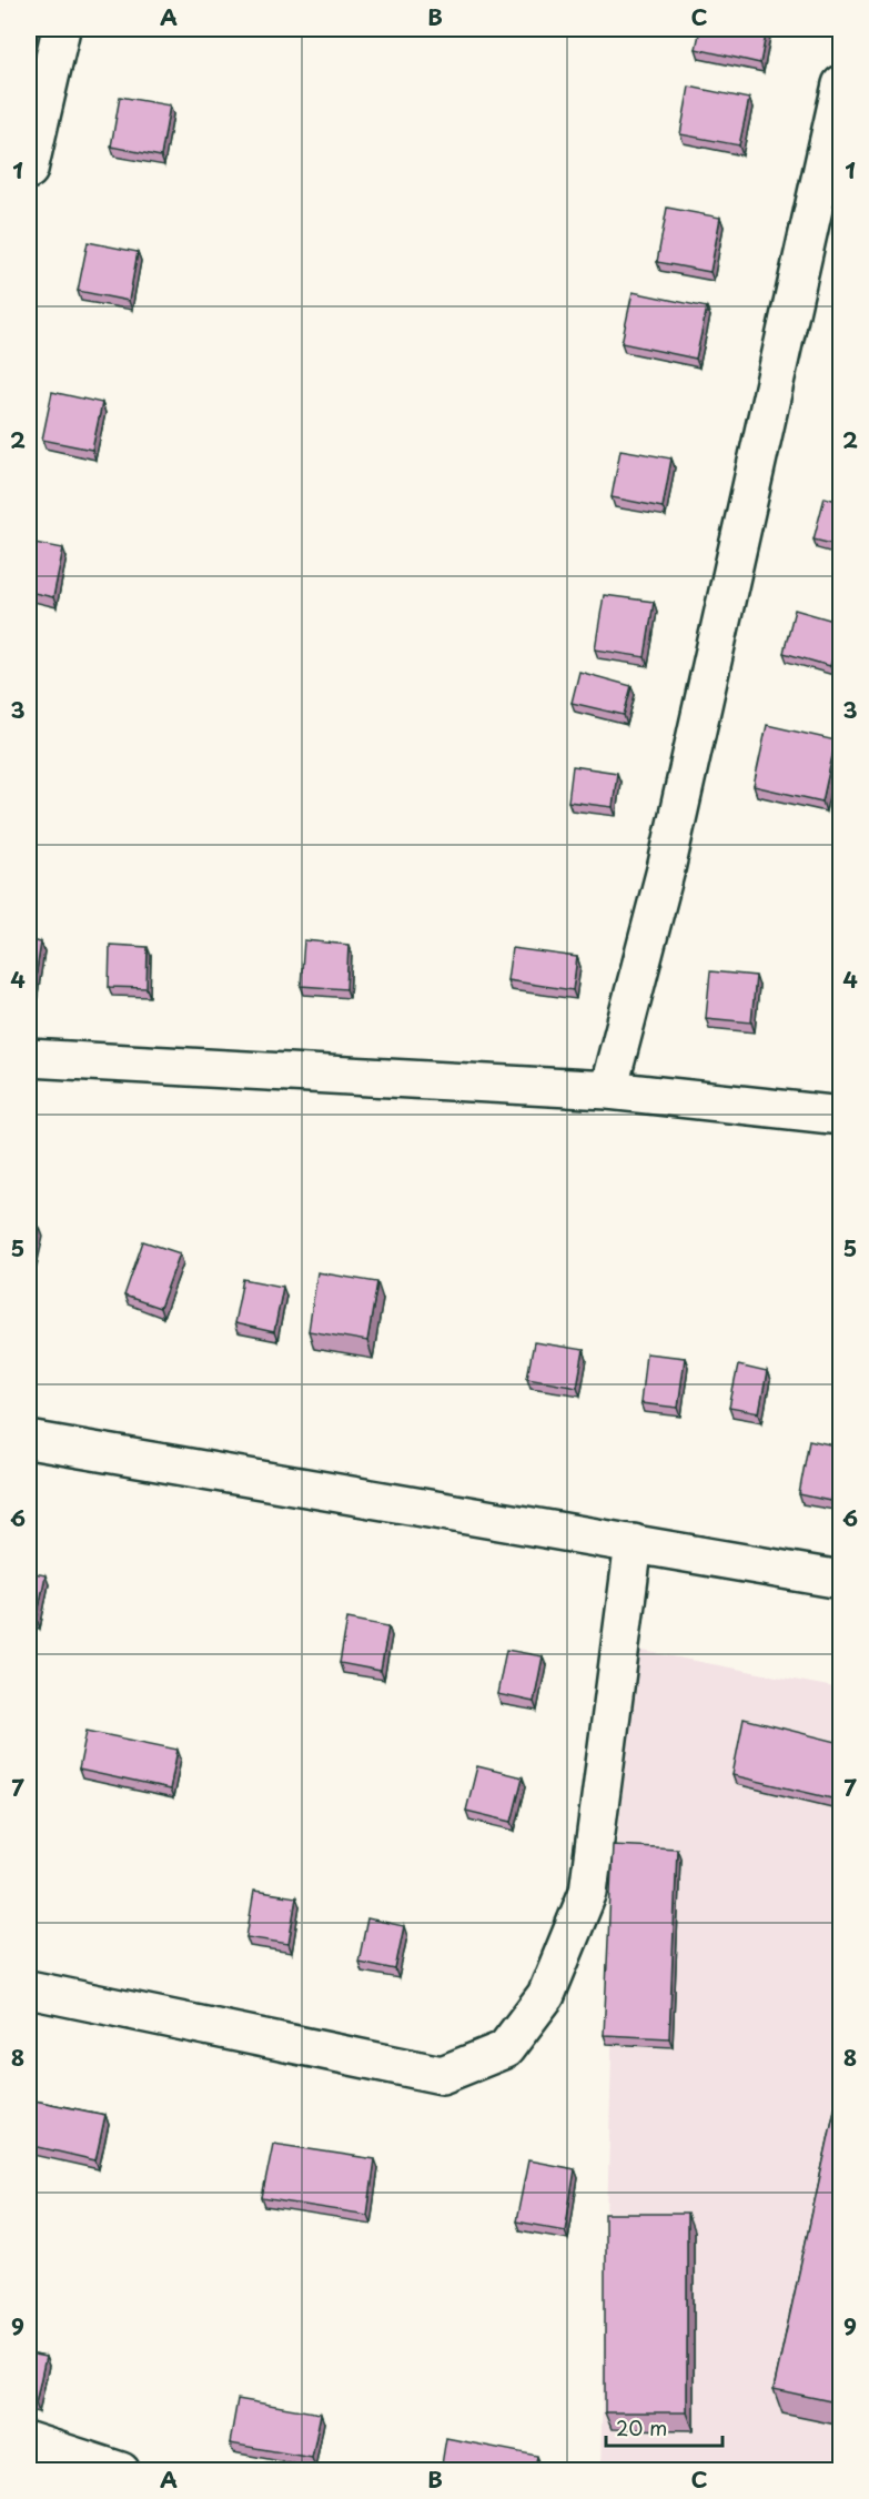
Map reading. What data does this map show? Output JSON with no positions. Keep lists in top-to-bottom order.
{
  "scale_bar": "20 m",
  "grid": {
    "columns": ["A", "B", "C"],
    "rows": [
      "1",
      "2",
      "3",
      "4",
      "5",
      "6",
      "7",
      "8",
      "9"
    ]
  }
}
